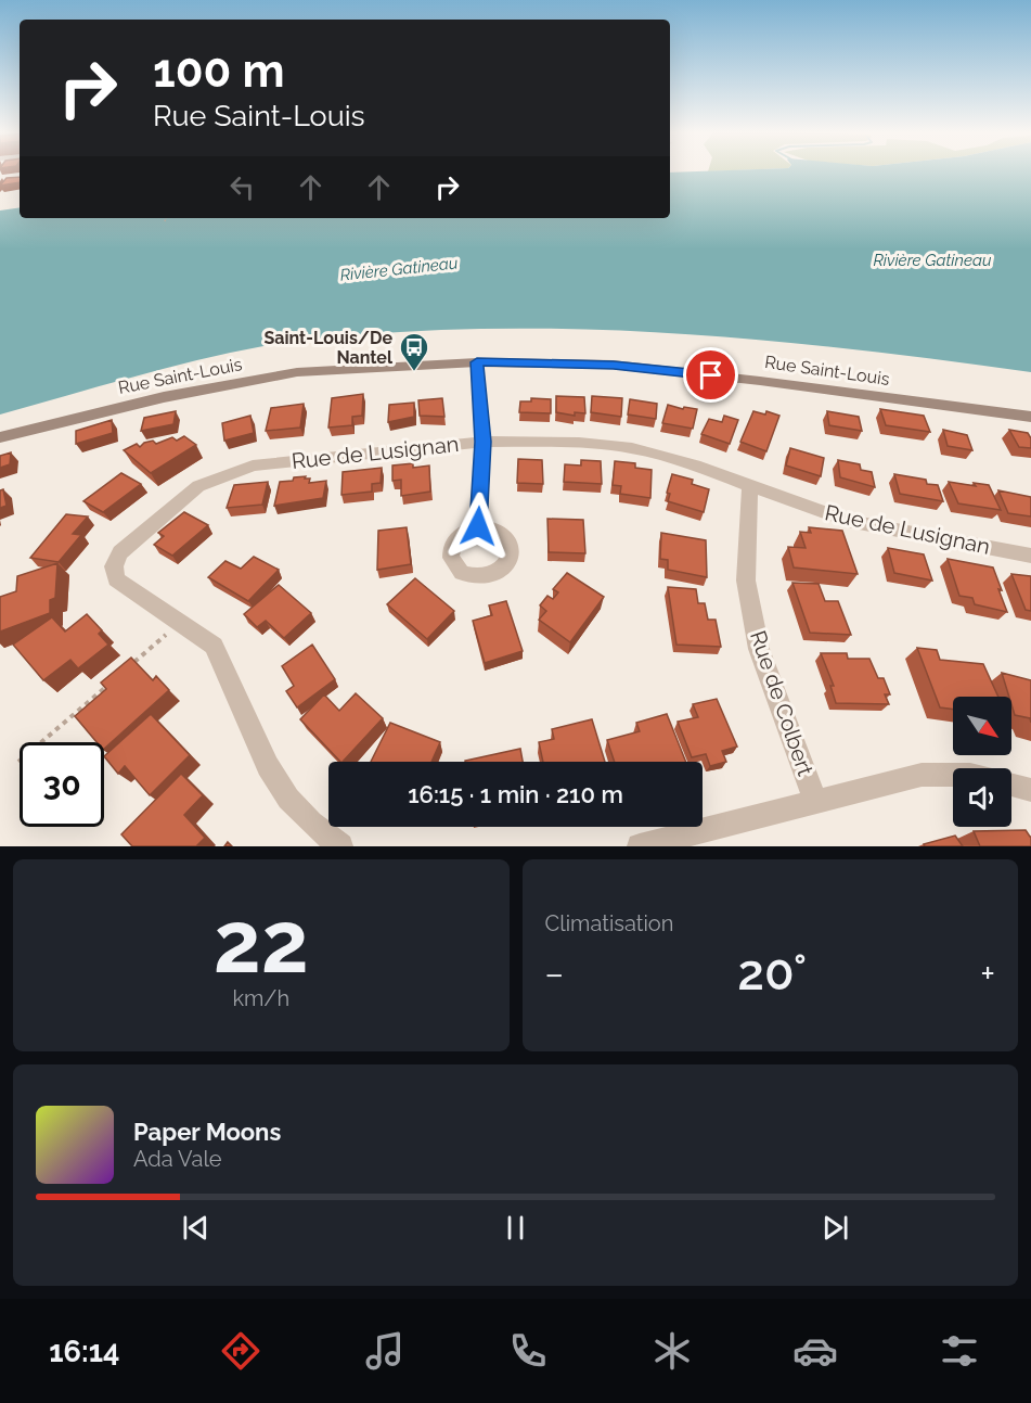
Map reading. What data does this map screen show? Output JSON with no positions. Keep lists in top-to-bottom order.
{
  "streets": {
    "main road": ["Rue Saint-Louis"],
    "street": ["Rue de Lusignan", "Rue de Colbert"]
  },
  "crossings": [
    ["Rue de Lusignan", "Rue de Colbert"]
  ],
  "water": ["Rivière Gatineau"],
  "places": {
    "bus stop": ["Saint-Louis/De Nantel"]
  },
  "north": "bottom right",
  "page": {
    "turn": ["100 m", "Rue Saint-Louis"],
    "limit": "30",
    "trip": "16:15 · 1 min · 210 m",
    "tile": [
      ["22", "km/h"],
      "Climatisation"
    ],
    "heat": ["−", "20°", "+"],
    "song": ["Paper Moons", "Ada Vale"],
    "tabs": "16:14"
  }
}
